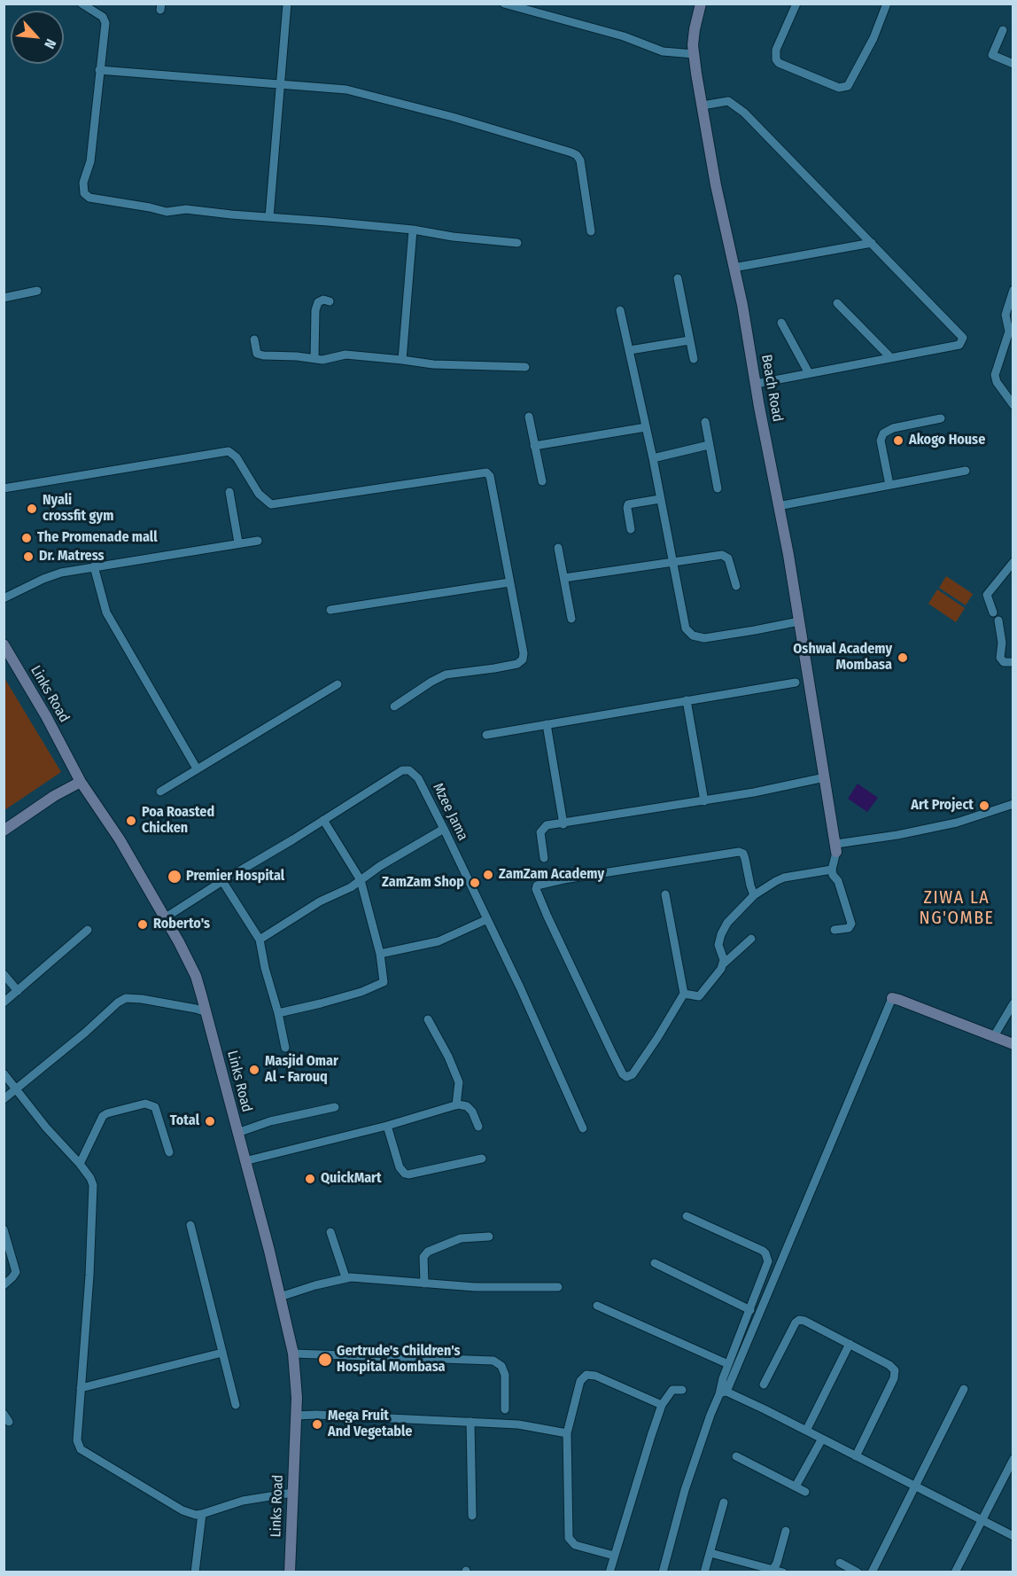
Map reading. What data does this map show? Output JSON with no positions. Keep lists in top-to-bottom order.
{
  "streets": {
    "main road": ["Beach Road", "Links Road"],
    "street": ["Mzee Jama"]
  },
  "crossings": [
    ["Links Road", "Mzee Jama"]
  ],
  "districts": ["ZIWA LA NG'OMBE"],
  "places": [
    "Akogo House",
    "Nyali crossfit gym",
    "The Promenade mall",
    "Dr. Matress",
    "Oshwal Academy Mombasa",
    "Art Project",
    "Poa Roasted Chicken",
    "ZamZam Academy",
    "Premier Hospital",
    "ZamZam Shop",
    "Roberto's",
    "Masjid Omar Al - Farouq",
    "Total",
    "QuickMart",
    "Gertrude's Children's Hospital Mombasa",
    "Mega Fruit And Vegetable"
  ],
  "north": "bottom right"
}
